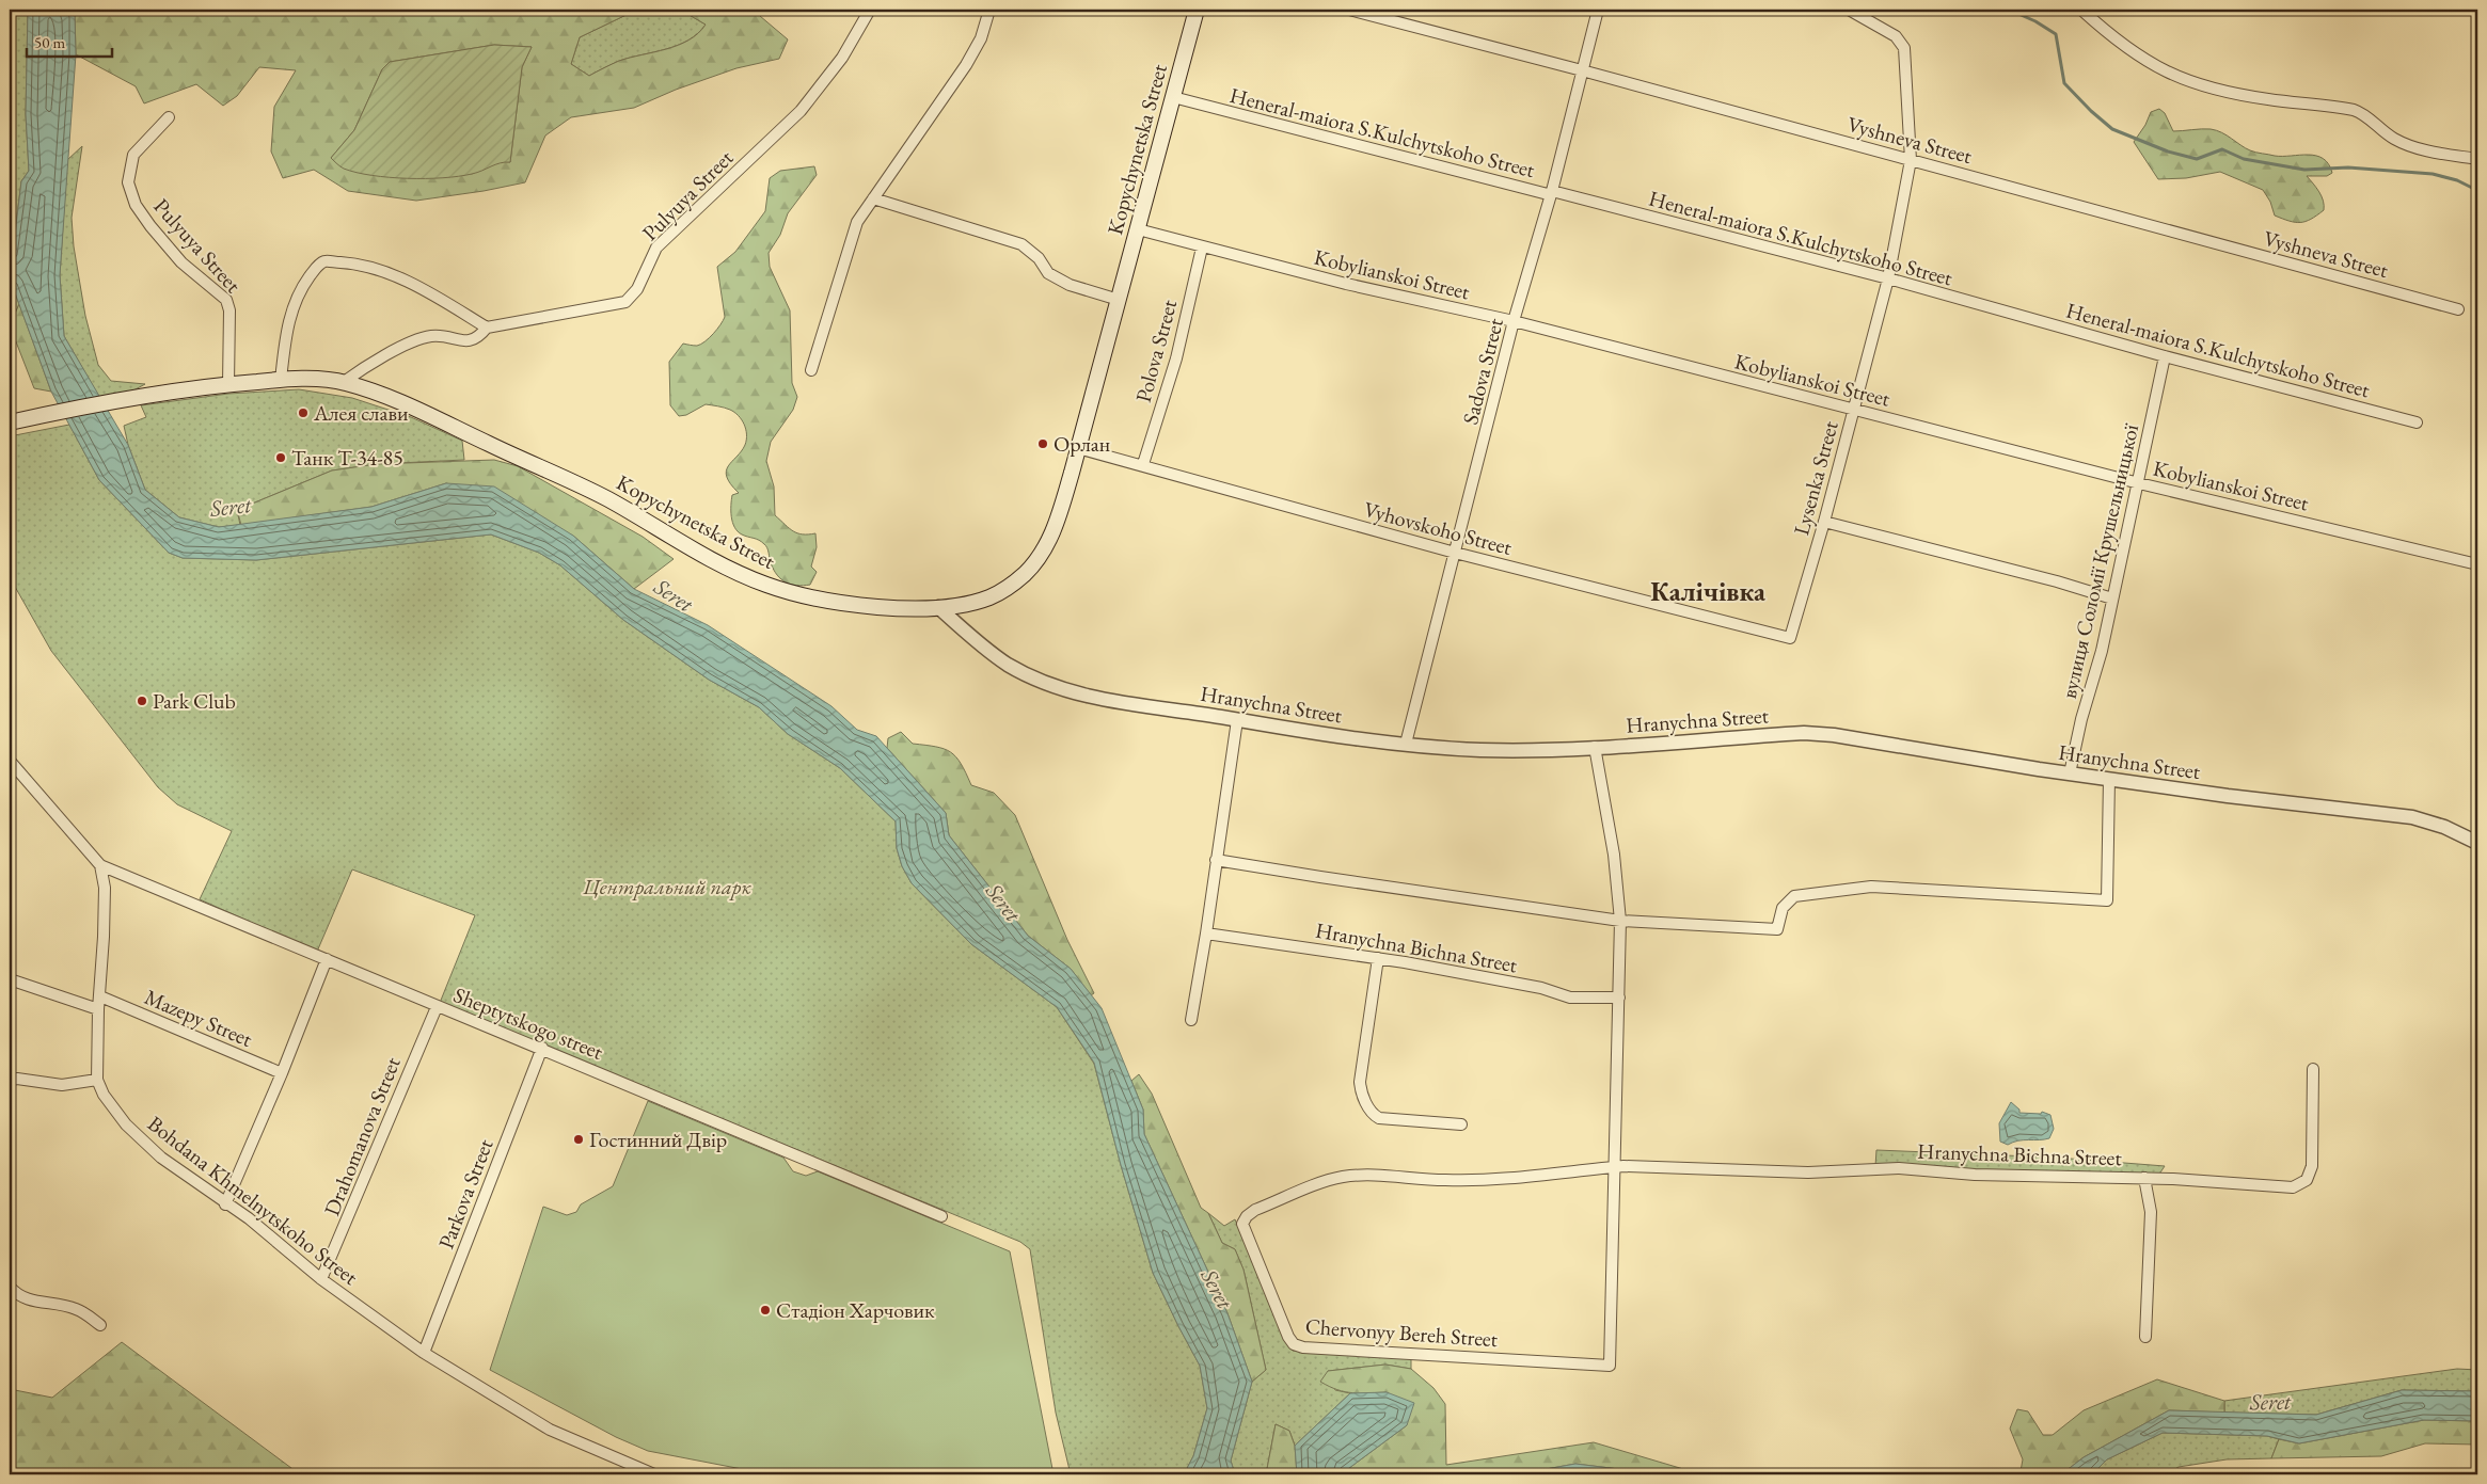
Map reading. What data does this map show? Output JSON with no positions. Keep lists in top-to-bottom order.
{
  "streets": {
    "main road": ["Kopychynetska Street"],
    "street": [
      "Heneral-maiora S.Kulchytskoho Street",
      "Vyshneva Street",
      "Pulyuya Street",
      "Kobylianskoi Street",
      "Polova Street",
      "Sadova Street",
      "Lysenka Street",
      "Vyhovskoho Street",
      "вулиця Соломії Крушельницької",
      "Hranychna Street",
      "Hranychna Bichna Street",
      "Mazepy Street",
      "Sheptytskogo street",
      "Drahomanova Street",
      "Parkova Street",
      "Bohdana Khmelnytskoho Street",
      "Chervonyy Bereh Street"
    ]
  },
  "crossings": [
    ["Heneral-maiora S.Kulchytskoho Street", "Kopychynetska Street"],
    ["Heneral-maiora S.Kulchytskoho Street", "Sadova Street"],
    ["Heneral-maiora S.Kulchytskoho Street", "Lysenka Street"],
    ["Heneral-maiora S.Kulchytskoho Street", "вулиця Соломії Крушельницької"],
    ["Vyshneva Street", "Sadova Street"],
    ["Vyshneva Street", "Lysenka Street"],
    ["Kopychynetska Street", "Pulyuya Street"],
    ["Kopychynetska Street", "Kobylianskoi Street"],
    ["Kopychynetska Street", "Vyhovskoho Street"],
    ["Kopychynetska Street", "Hranychna Street"],
    ["Kobylianskoi Street", "Polova Street"],
    ["Kobylianskoi Street", "Sadova Street"],
    ["Kobylianskoi Street", "Lysenka Street"],
    ["Kobylianskoi Street", "вулиця Соломії Крушельницької"],
    ["Polova Street", "Vyhovskoho Street"],
    ["Sadova Street", "Vyhovskoho Street"],
    ["Sadova Street", "Hranychna Street"],
    ["Lysenka Street", "Vyhovskoho Street"],
    ["вулиця Соломії Крушельницької", "Hranychna Street"],
    ["Hranychna Bichna Street", "Chervonyy Bereh Street"],
    ["Sheptytskogo street", "Drahomanova Street"],
    ["Sheptytskogo street", "Parkova Street"],
    ["Drahomanova Street", "Bohdana Khmelnytskoho Street"],
    ["Parkova Street", "Bohdana Khmelnytskoho Street"]
  ],
  "districts": ["Калічівка"],
  "water": ["Seret"],
  "parks": ["Центральний парк"],
  "places": [
    "Алея слави",
    "Орлан",
    "Танк Т-34-85",
    "Park Club",
    "Гостинний Двір",
    "Стадіон Харчовик"
  ],
  "scale_bar": "50 m"
}
